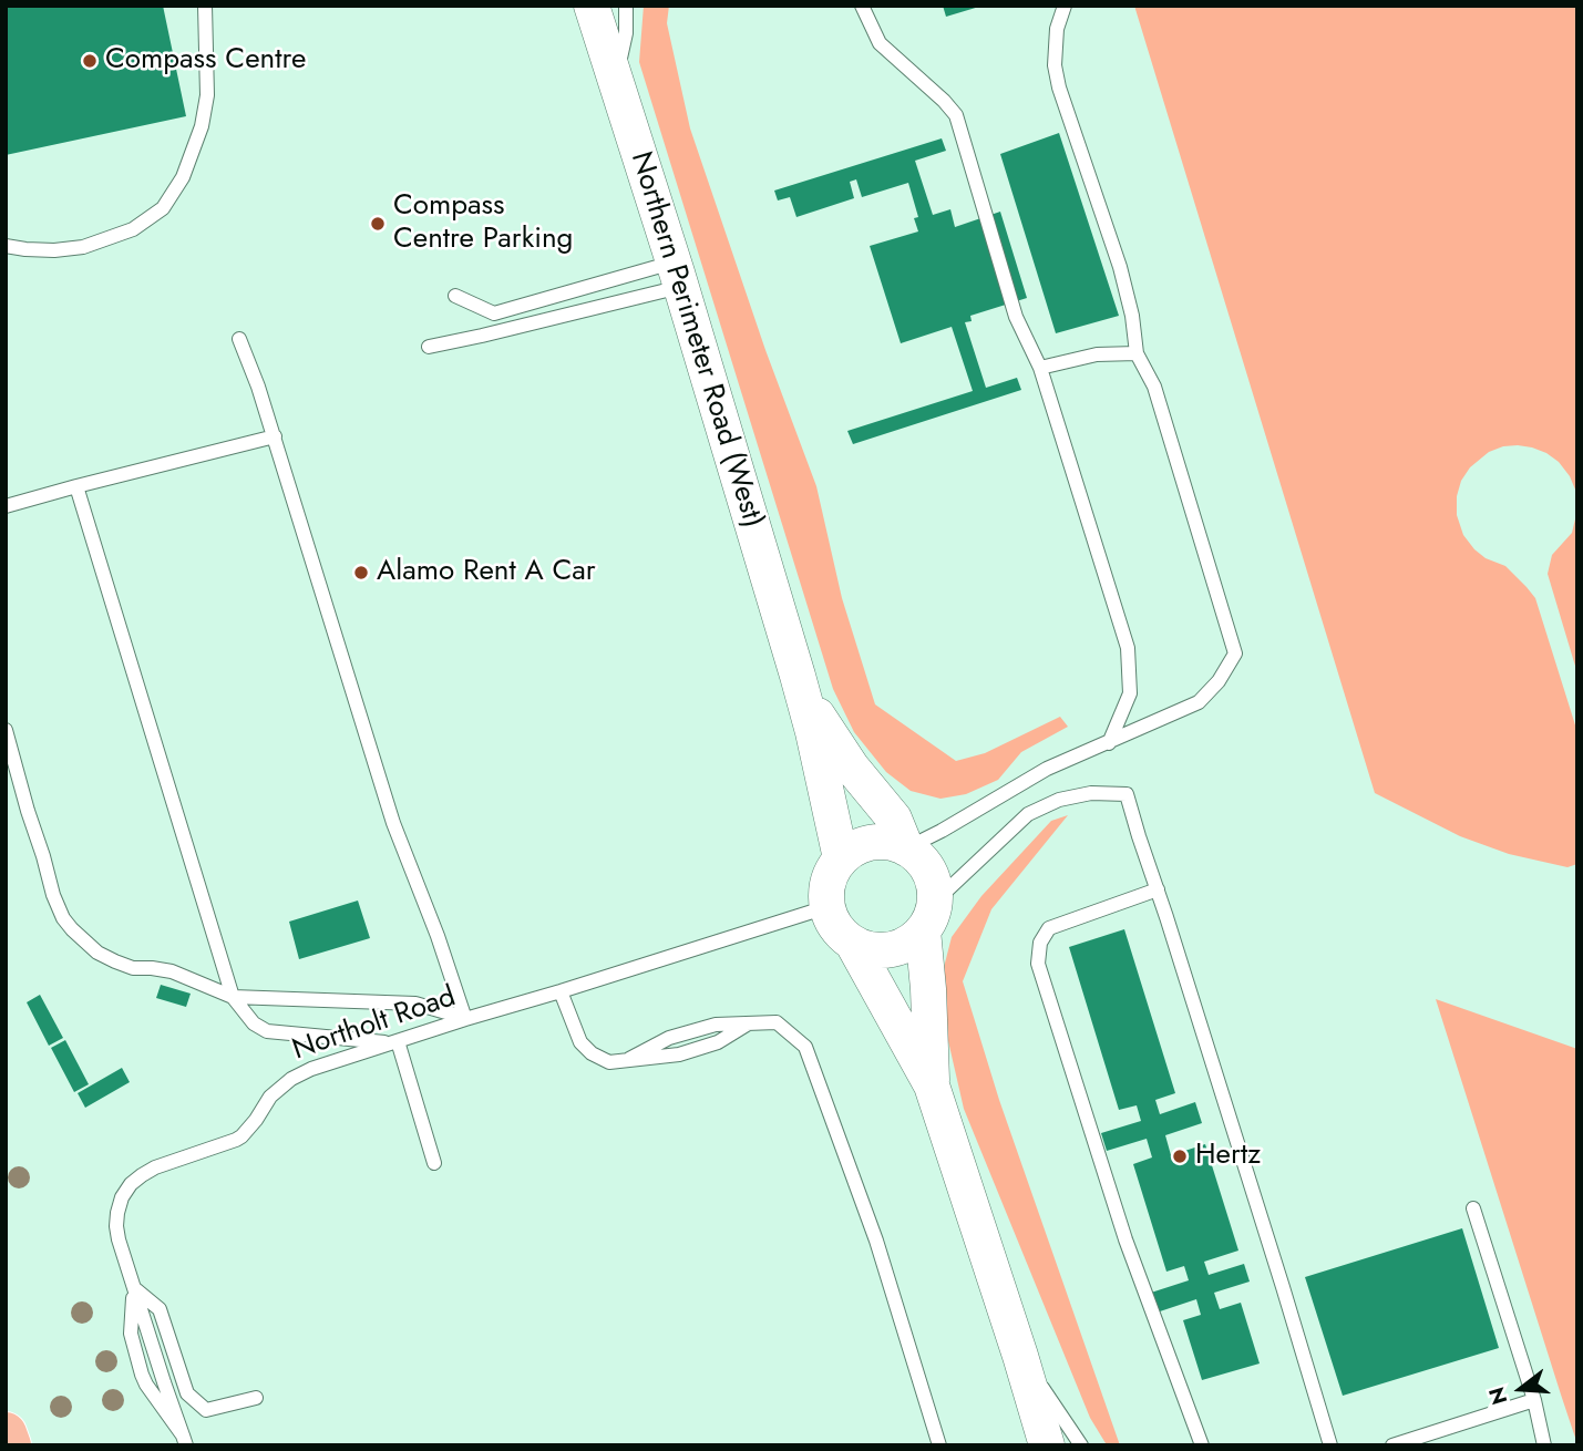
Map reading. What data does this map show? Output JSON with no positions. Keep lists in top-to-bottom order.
{
  "streets": {
    "street": ["Northern Perimeter Road (West)"],
    "lane": ["Northolt Road"]
  },
  "crossings": [
    ["Northern Perimeter Road (West)", "Northolt Road"]
  ],
  "places": [
    "Compass Centre",
    "Compass Centre Parking",
    "Alamo Rent A Car",
    "Hertz"
  ],
  "north": "left"
}
